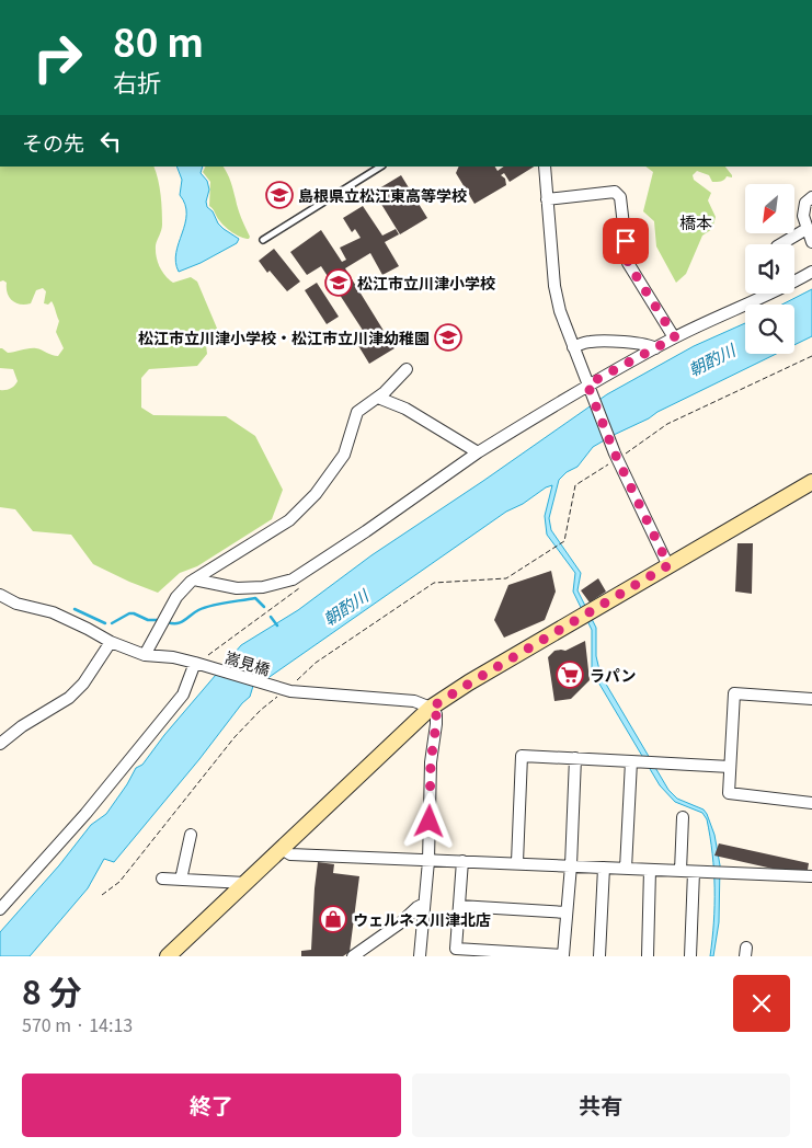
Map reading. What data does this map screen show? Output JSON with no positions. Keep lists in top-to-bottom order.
{
  "streets": {
    "street": ["嵩見橋"]
  },
  "districts": ["橋本"],
  "water": ["朝酌川"],
  "places": {
    "school or university": ["島根県立松江東高等学校", "松江市立川津小学校", "松江市立川津小学校・松江市立川津幼稚園"],
    "supermarket": ["ラパン"],
    "shop": ["ウェルネス川津北店"]
  },
  "north": "bottom left",
  "page": {
    "turn": ["80 m", "右折"],
    "then": "その先",
    "heading": ["8 分", "570 m · 14:13"],
    "buttons": ["終了", "共有"]
  }
}
